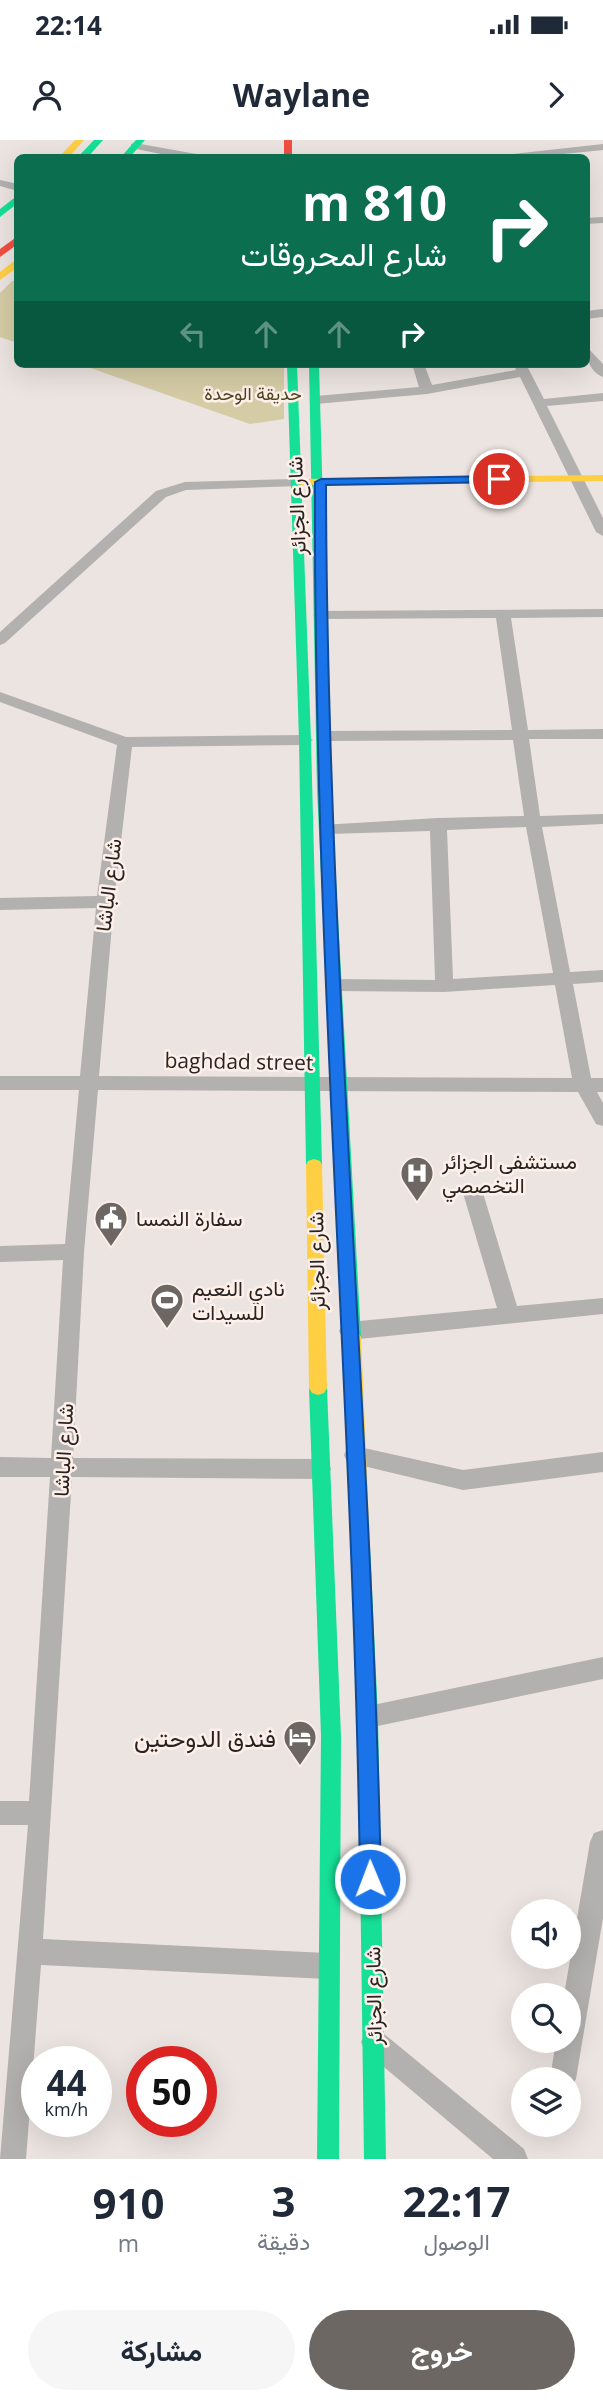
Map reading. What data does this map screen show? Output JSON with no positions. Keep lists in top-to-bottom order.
{
  "streets": {
    "main road": ["شارع الجزائر"],
    "street": ["شارع الباشا", "baghdad street"]
  },
  "crossings": [
    ["شارع الجزائر", "baghdad street"],
    ["شارع الباشا", "baghdad street"]
  ],
  "parks": ["حديقة الوحدة"],
  "places": {
    "hospital": ["مستشفى الجزائر التخصصي"],
    "public building": ["سفارة النمسا"],
    "sports": ["نادي النعيم للسيدات"],
    "hotel": ["فندق الدوحتين"]
  },
  "page": {
    "status": "22:14",
    "header": "Waylane",
    "turn": ["810 m", "شارع المحروقات"],
    "speed": "44 km/h",
    "limit": "50",
    "eta": [
      "22:17",
      "الوصول",
      "3",
      "دقيقة",
      "910",
      "m"
    ],
    "buttons": ["خروج", "مشاركة"]
  }
}
